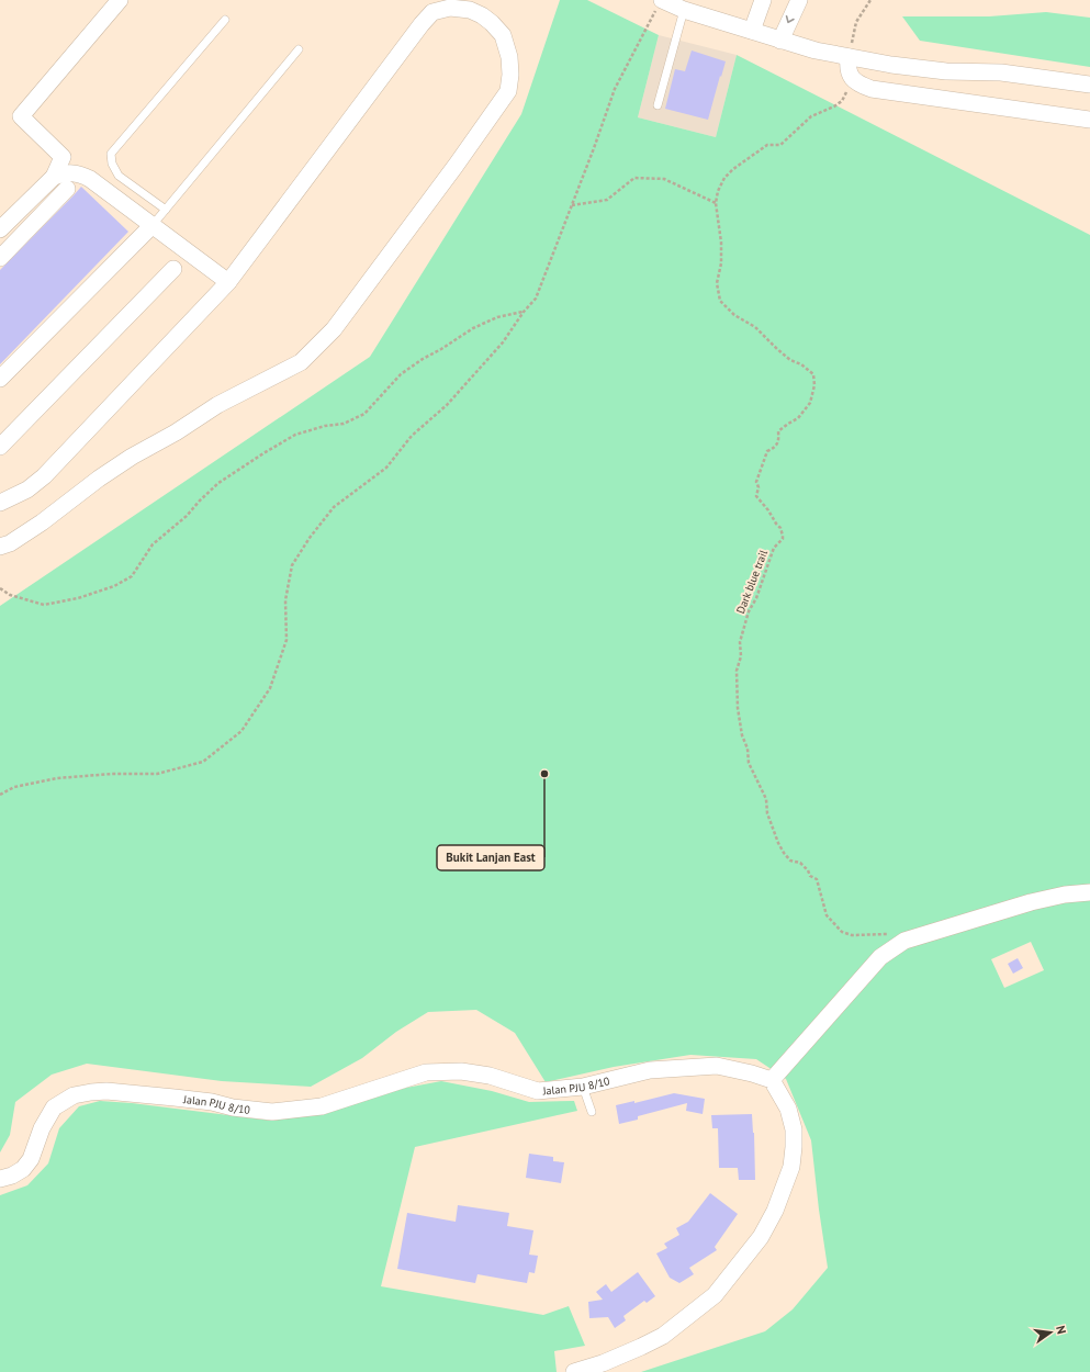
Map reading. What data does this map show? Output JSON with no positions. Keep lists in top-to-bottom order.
{
  "streets": {
    "street": ["Jalan PJU 8/10"],
    "path": ["Dark blue trail"]
  },
  "places": ["Bukit Lanjan East"],
  "north": "right"
}
